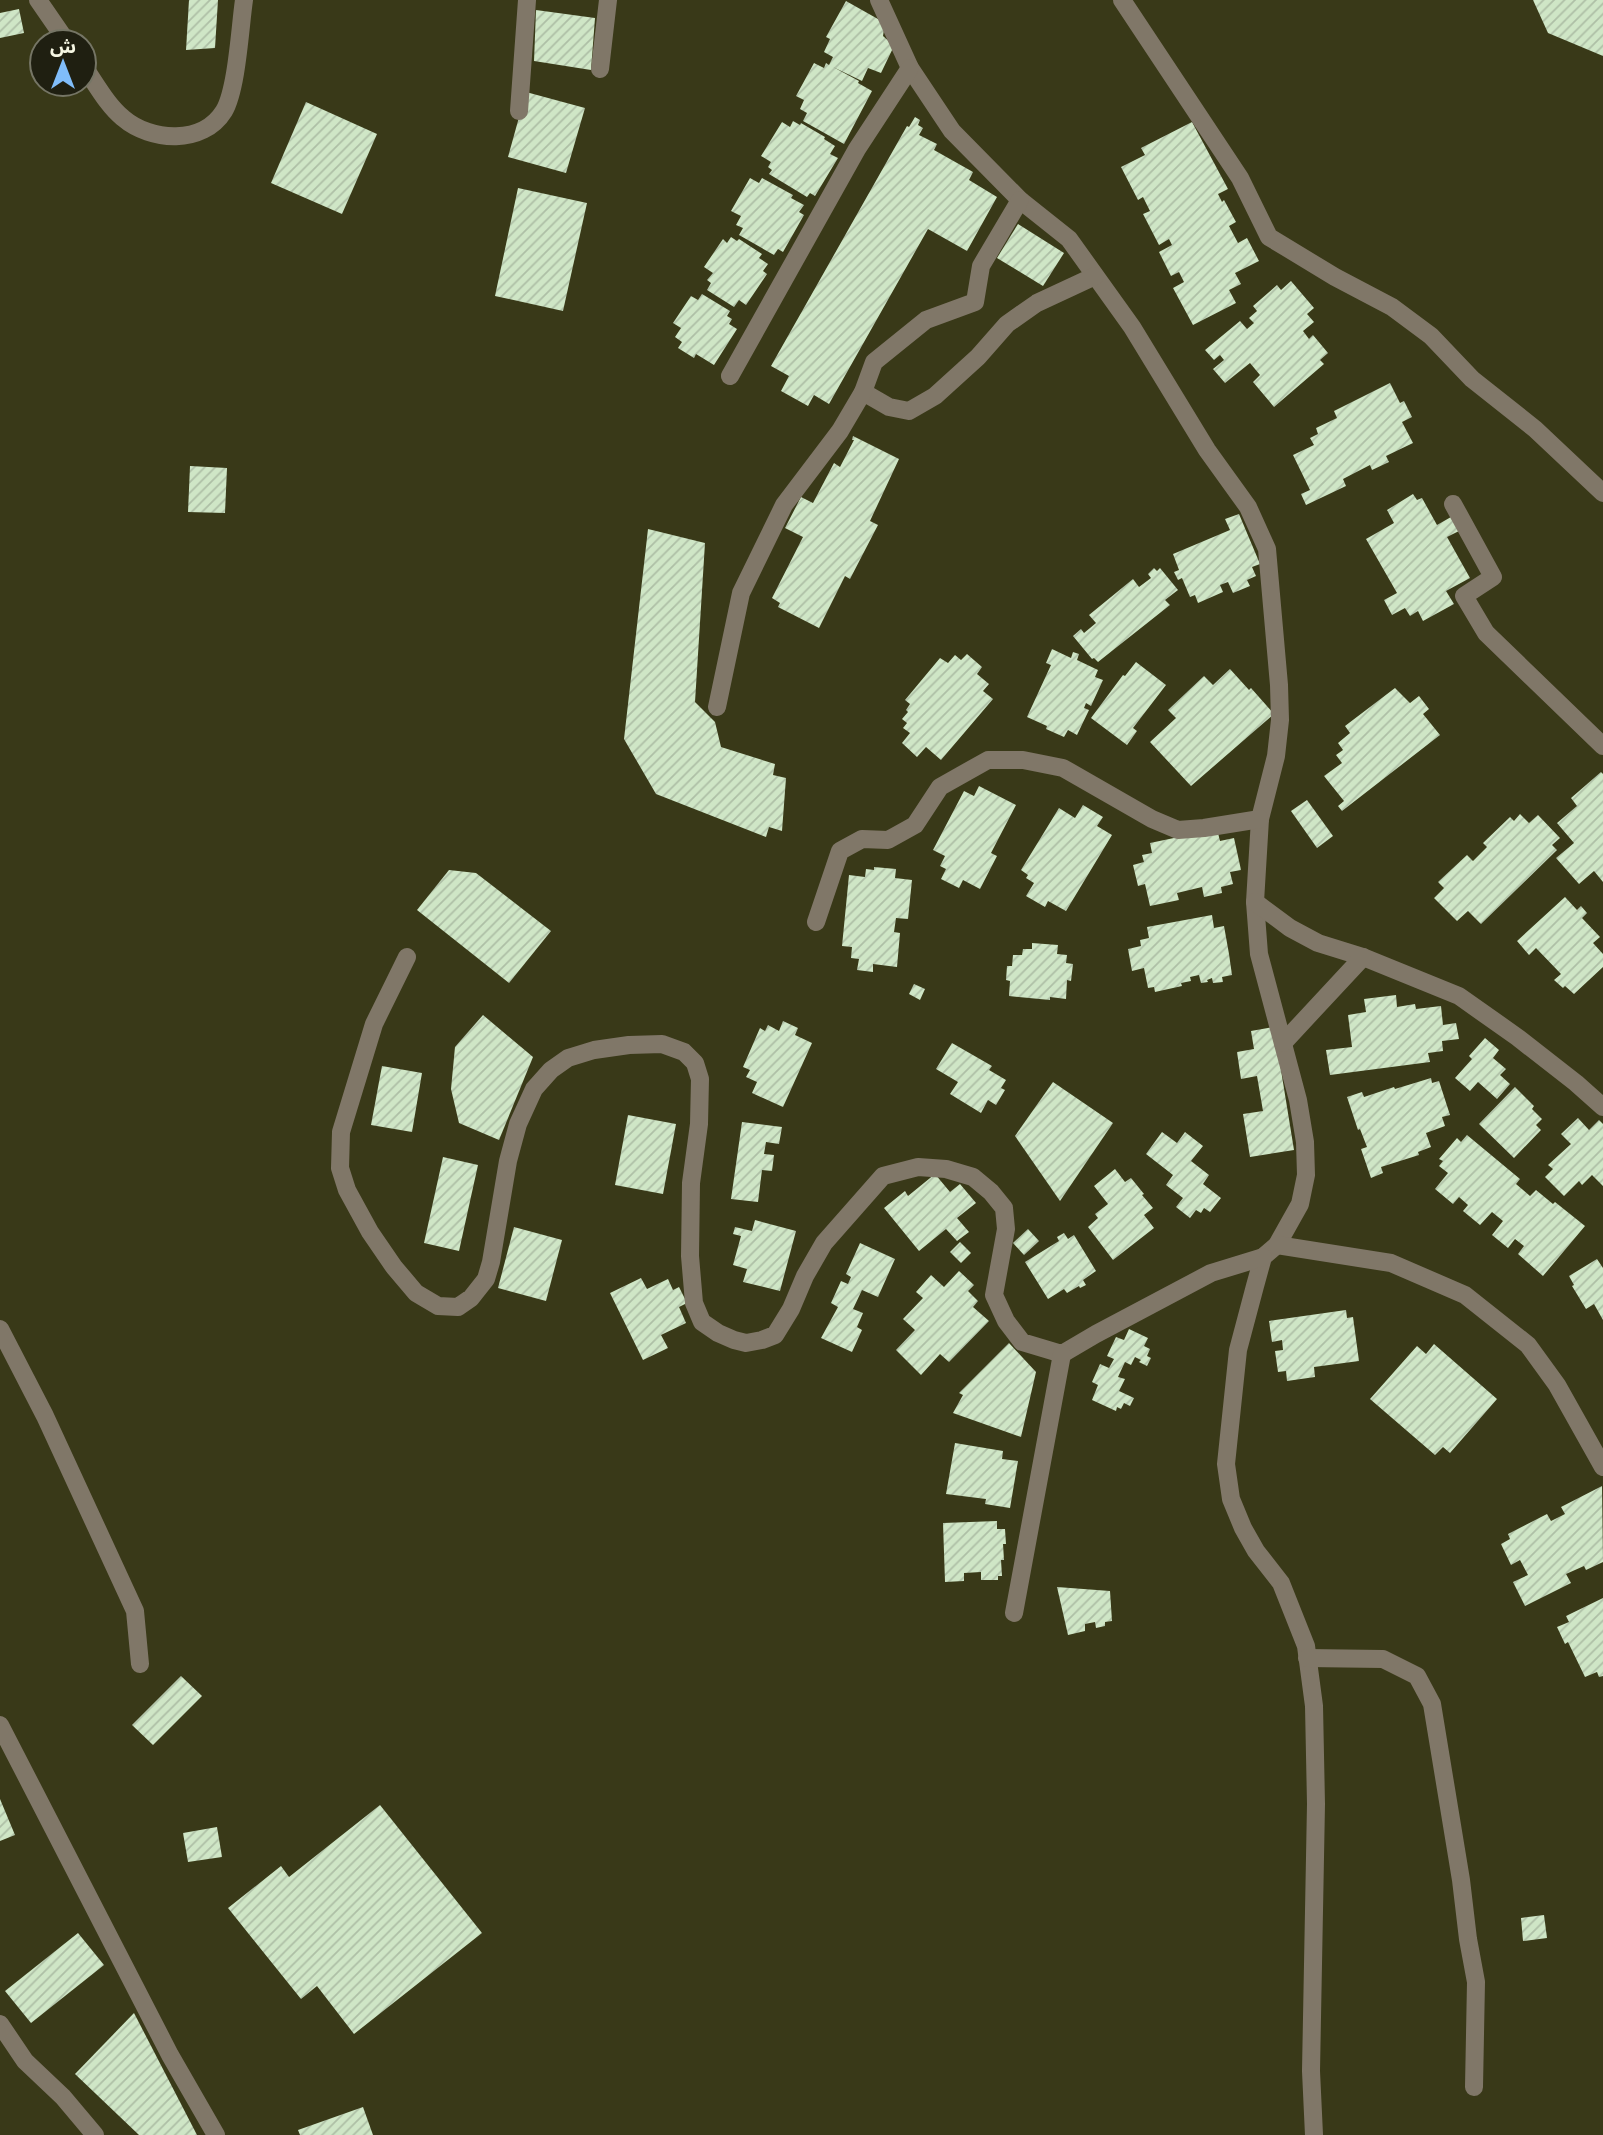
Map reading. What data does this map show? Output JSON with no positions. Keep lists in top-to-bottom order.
{
  "north": "top"
}
